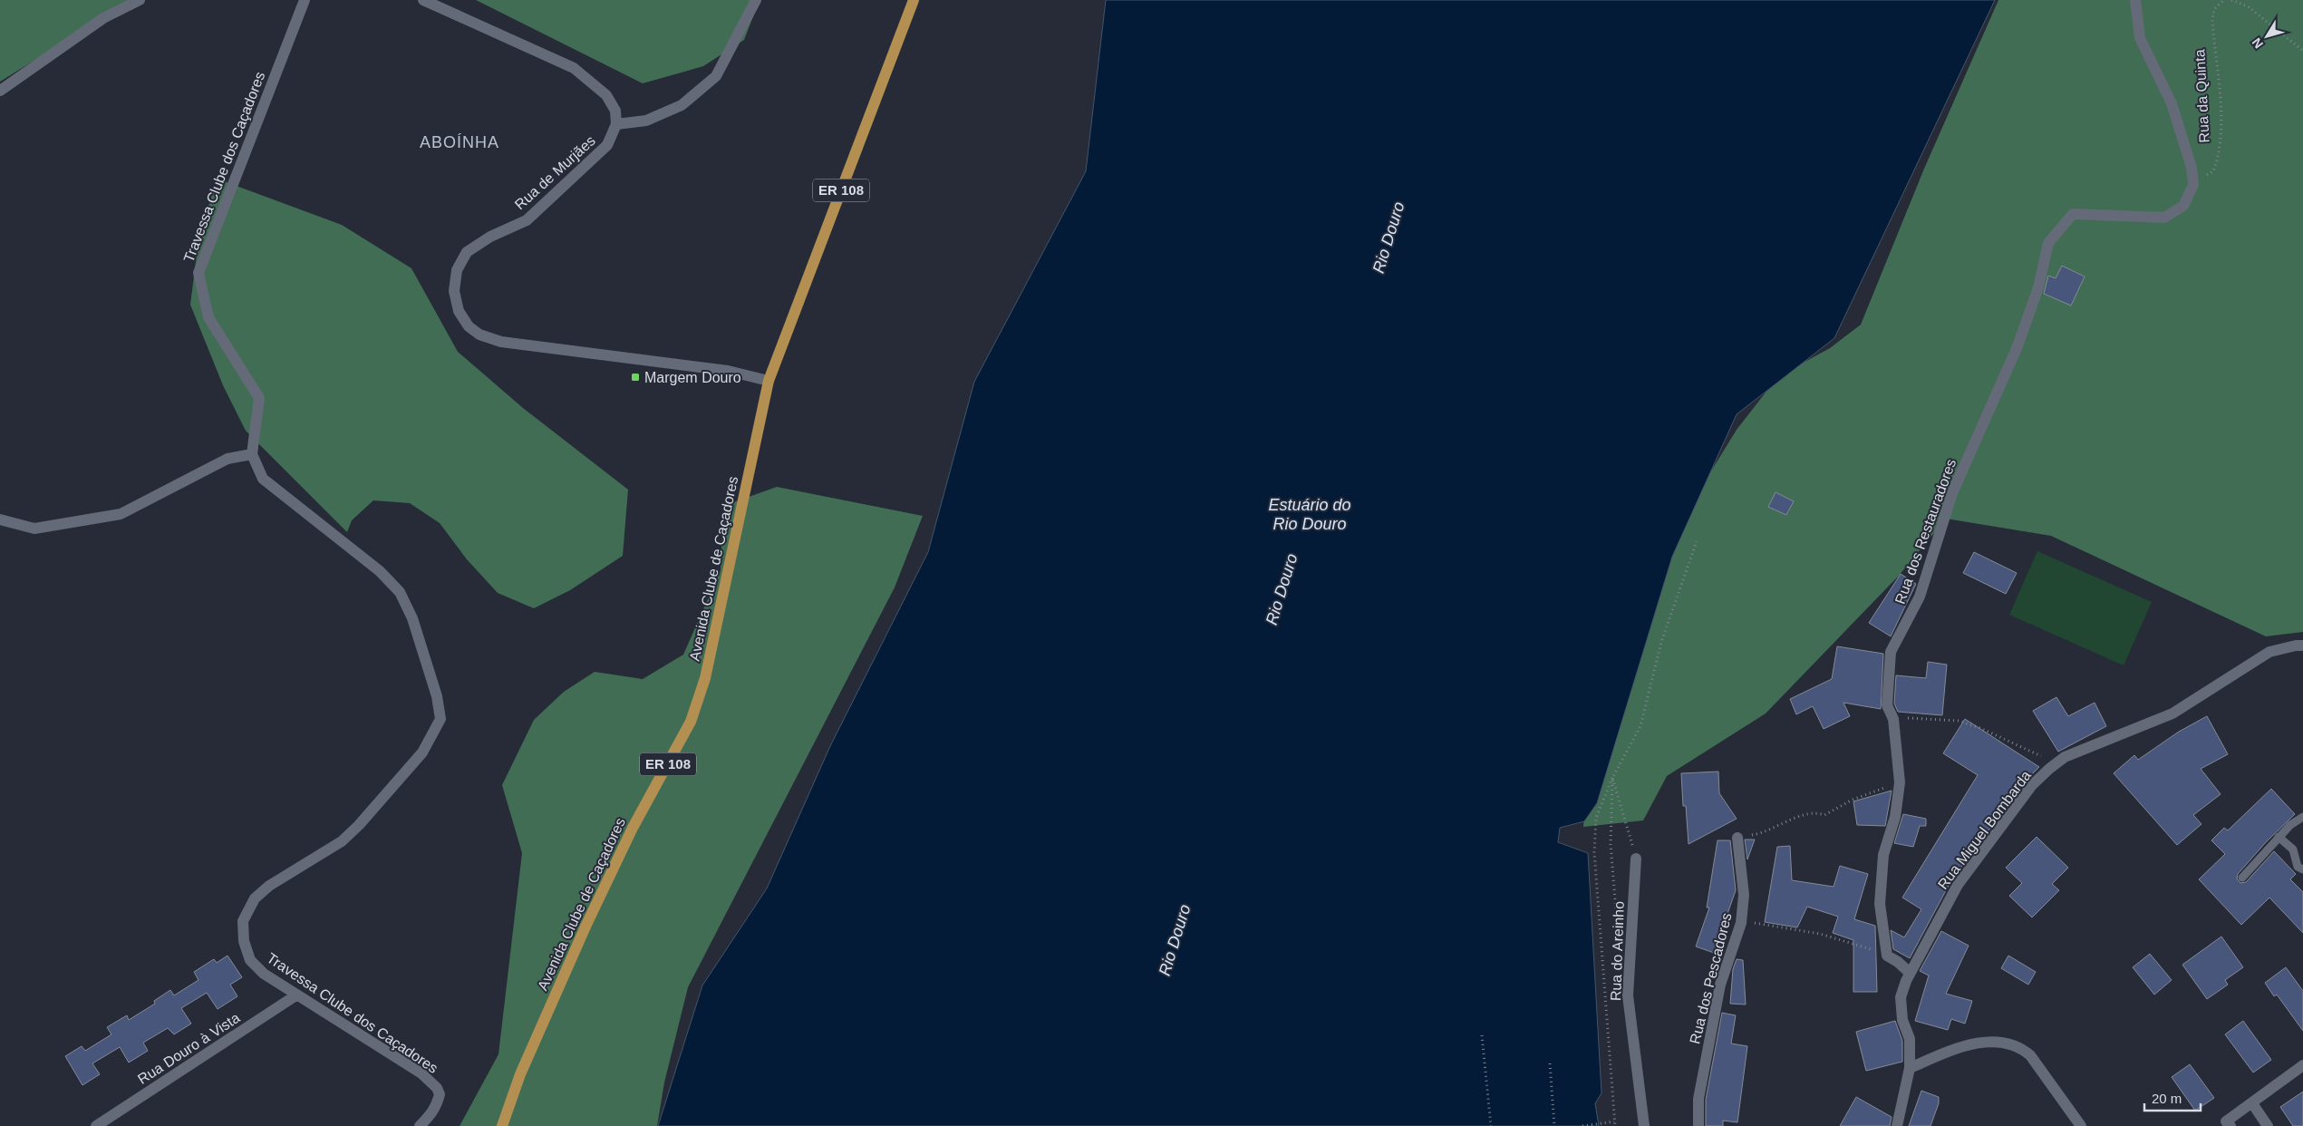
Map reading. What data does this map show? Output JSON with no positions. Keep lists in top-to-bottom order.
{
  "streets": {
    "main road": ["ER 108", "Avenida Clube de Caçadores"],
    "street": [
      "Travessa Clube dos Caçadores",
      "Rua de Murjães",
      "Rua dos Restauradores",
      "Rua Miguel Bombarda",
      "Rua do Areinho",
      "Rua dos Pescadores",
      "Rua Douro à Vista"
    ],
    "path": ["Rua da Quinta"]
  },
  "crossings": [
    ["Rua da Quinta", "Rua dos Restauradores"],
    ["Travessa Clube dos Caçadores", "Rua Douro à Vista"],
    ["Rua de Murjães", "Avenida Clube de Caçadores"]
  ],
  "districts": ["ABOÍNHA"],
  "water": ["Rio Douro", "Estuário do Rio Douro"],
  "places": {
    "transit": ["Margem Douro"]
  },
  "scale_bar": "20 m",
  "north": "bottom left"
}
